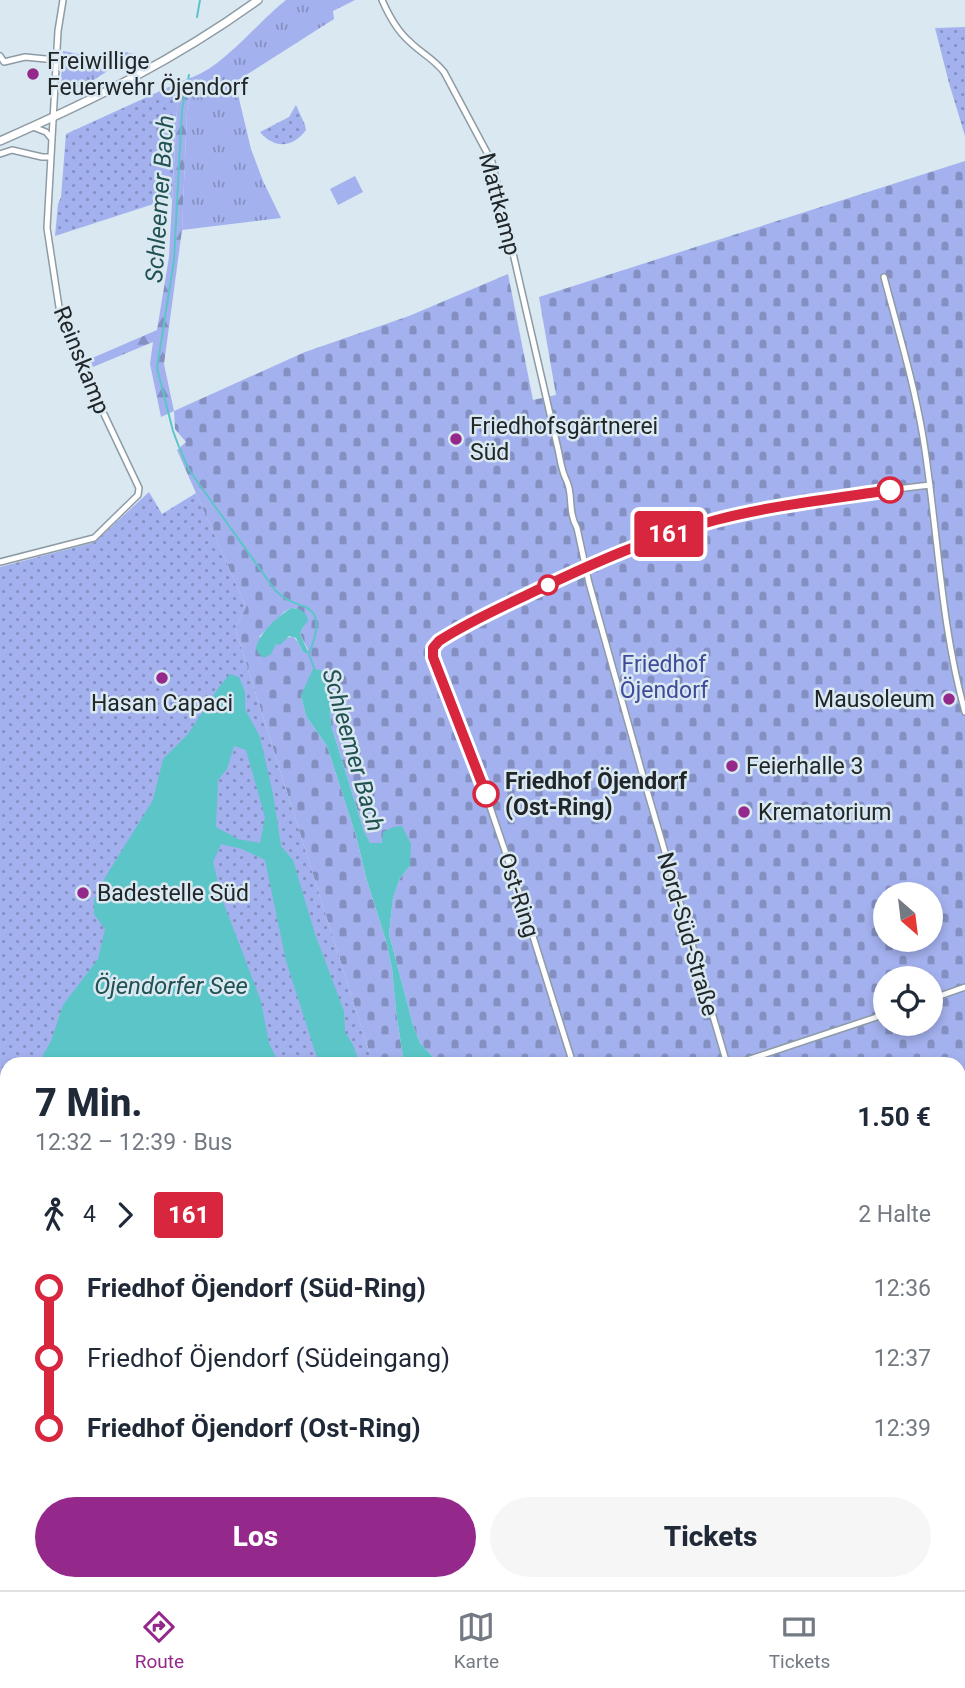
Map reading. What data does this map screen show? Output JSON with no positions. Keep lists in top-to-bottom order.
{
  "streets": {
    "street": [
      "Mattkamp",
      "Reinskamp",
      "Ost-Ring",
      "Nord-Süd-Straße"
    ]
  },
  "crossings": [
    ["Mattkamp", "Nord-Süd-Straße"],
    ["Ost-Ring", "Nord-Süd-Straße"]
  ],
  "water": ["Schleemer Bach", "Öjendorfer See"],
  "parks": ["Friedhof Öjendorf"],
  "places": [
    "Freiwillige Feuerwehr Öjendorf",
    "Friedhofsgärtnerei Süd",
    "Hasan Capaci",
    "Mausoleum",
    "Feierhalle 3",
    "Friedhof Öjendorf (Ost-Ring)",
    "Krematorium",
    "Badestelle Süd"
  ],
  "lines": ["bus line 161"],
  "north": "bottom right",
  "page": {
    "on_map": "161",
    "heading": ["7 Min.", "12:32 – 12:39 · Bus", "1.50 €"],
    "legs": ["4", "161", "2 Halte"],
    "list": [
      {
        "name": "Friedhof Öjendorf (Süd-Ring)",
        "value": "12:36"
      },
      {
        "name": "Friedhof Öjendorf (Südeingang)",
        "value": "12:37"
      },
      {
        "name": "Friedhof Öjendorf (Ost-Ring)",
        "value": "12:39"
      }
    ],
    "buttons": ["Los", "Tickets"],
    "tabs": ["Route", "Karte", "Tickets"]
  }
}
